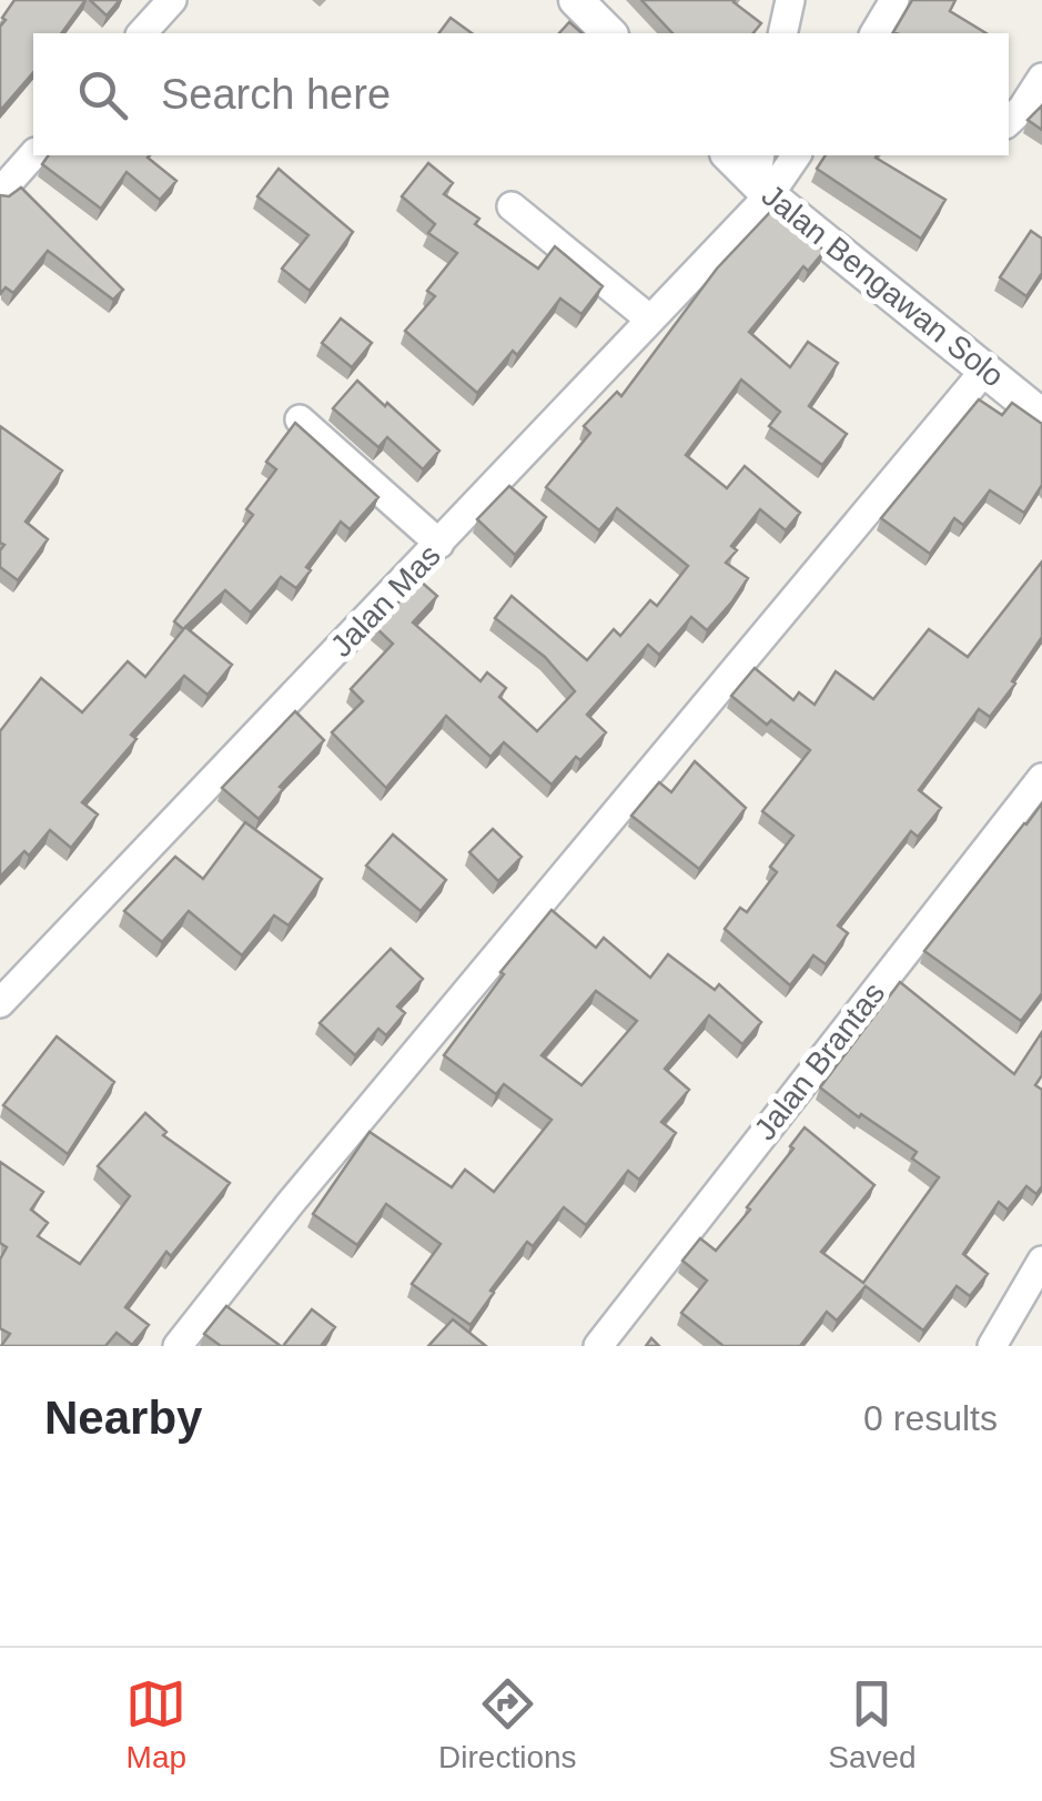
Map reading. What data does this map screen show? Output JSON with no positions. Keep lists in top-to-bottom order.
{
  "streets": {
    "street": ["Jalan Bengawan Solo", "Jalan Mas", "Jalan Brantas"]
  },
  "crossings": [
    ["Jalan Bengawan Solo", "Jalan Mas"]
  ],
  "page": {
    "search": "Search here",
    "heading": ["Nearby", "0 results"],
    "nav": ["Map", "Directions", "Saved"]
  }
}
